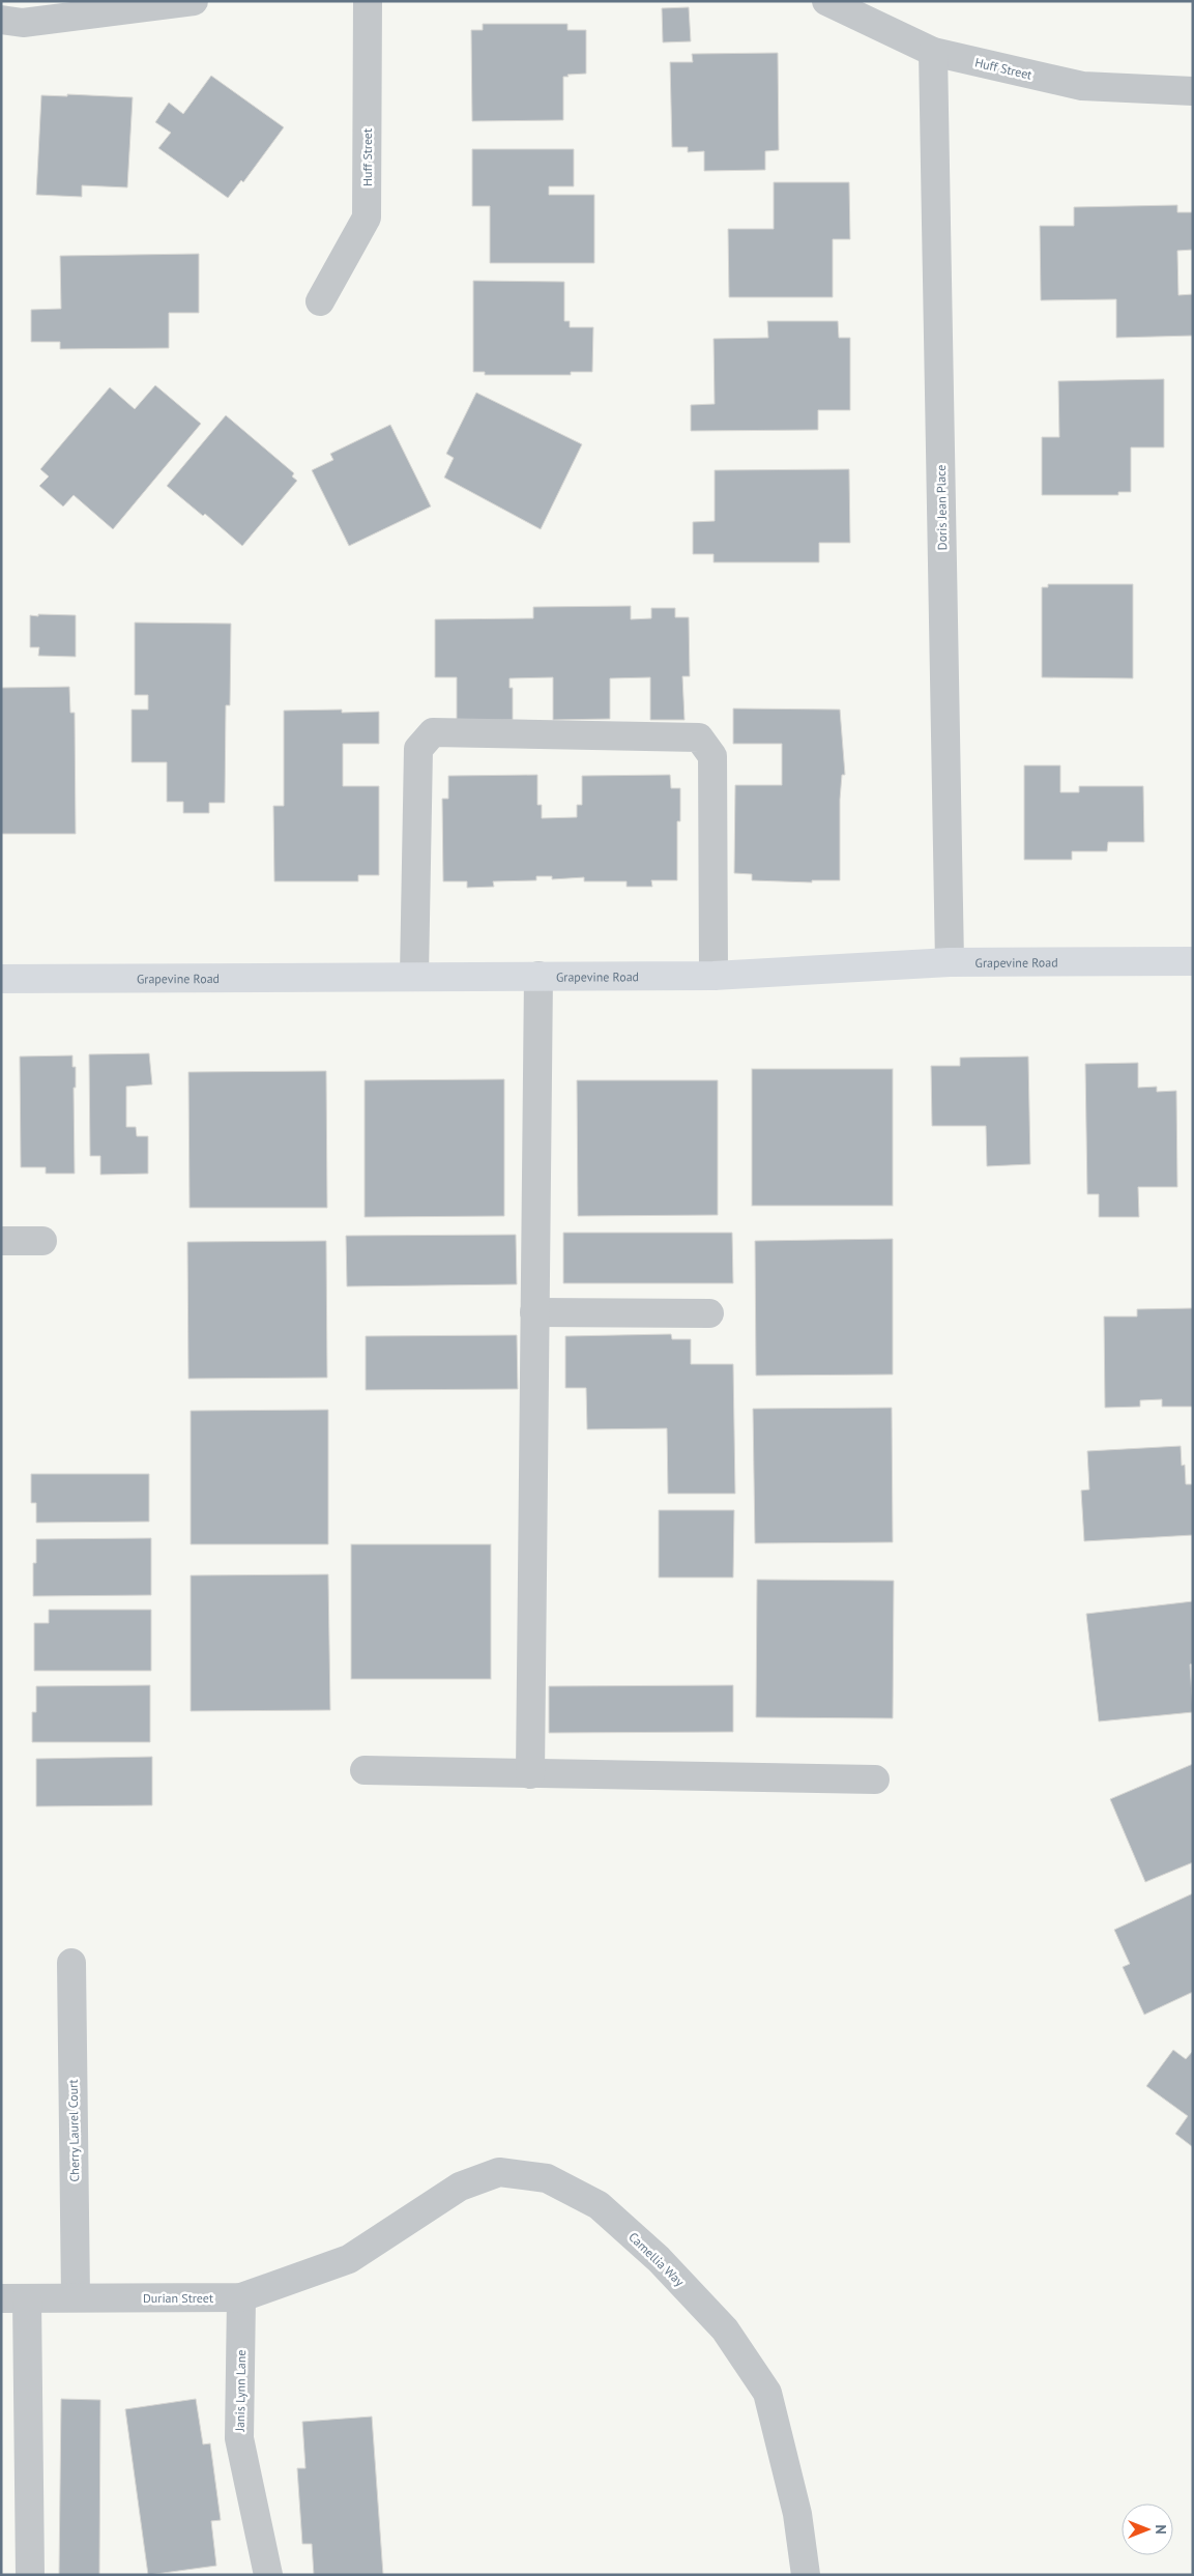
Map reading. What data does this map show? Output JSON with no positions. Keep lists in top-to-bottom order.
{
  "streets": {
    "main road": ["Grapevine Road"],
    "street": [
      "Huff Street",
      "Doris Jean Place",
      "Cherry Laurel Court",
      "Camellia Way",
      "Durian Street",
      "Janis Lynn Lane"
    ]
  },
  "crossings": [
    ["Huff Street", "Doris Jean Place"],
    ["Doris Jean Place", "Grapevine Road"],
    ["Cherry Laurel Court", "Durian Street"],
    ["Camellia Way", "Durian Street"],
    ["Durian Street", "Janis Lynn Lane"]
  ],
  "north": "right"
}
